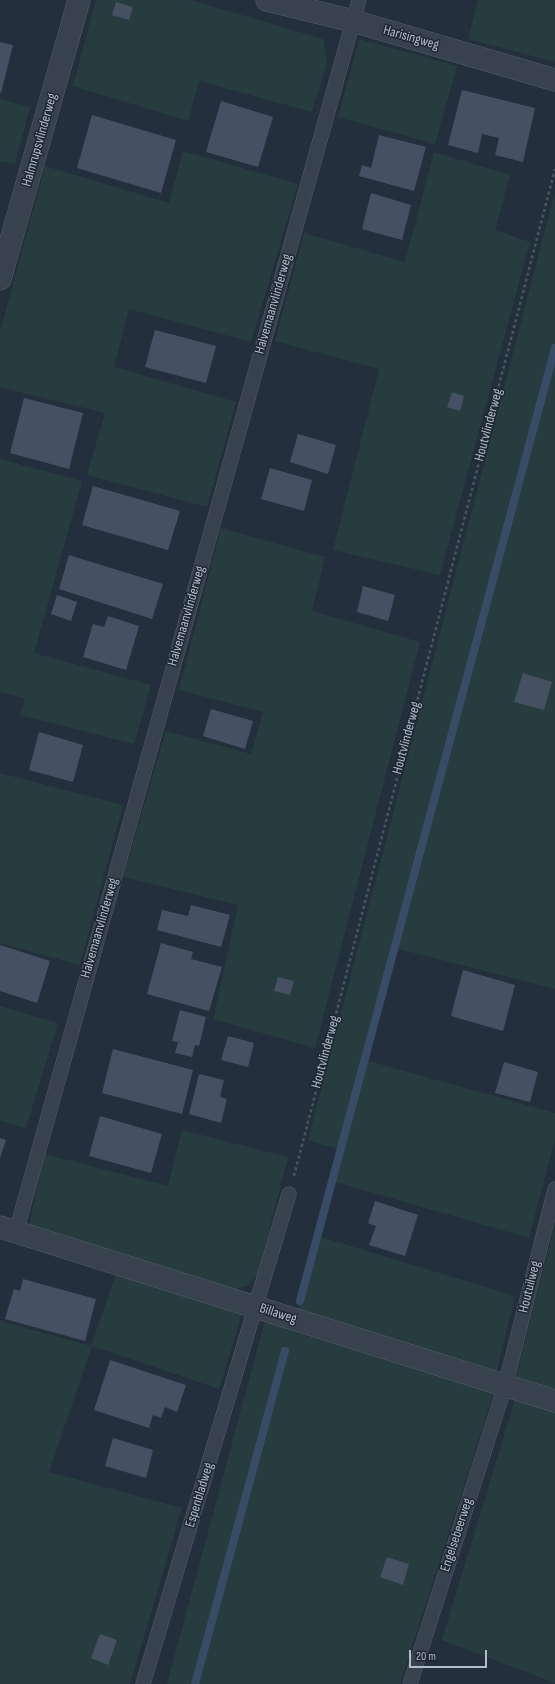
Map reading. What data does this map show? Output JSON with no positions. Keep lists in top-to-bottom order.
{
  "streets": {
    "street": ["Harisingweg", "Halmrupsvlinderweg", "Billaweg"],
    "lane": [
      "Halvemaanvlinderweg",
      "Houtuilweg",
      "Espenbladweg",
      "Engelsebeerweg"
    ],
    "path": ["Houtvlinderweg"]
  },
  "crossings": [
    ["Harisingweg", "Halvemaanvlinderweg"],
    ["Halvemaanvlinderweg", "Billaweg"],
    ["Houtuilweg", "Billaweg"],
    ["Houtuilweg", "Engelsebeerweg"],
    ["Billaweg", "Espenbladweg"],
    ["Billaweg", "Engelsebeerweg"]
  ],
  "scale_bar": "20 m"
}
